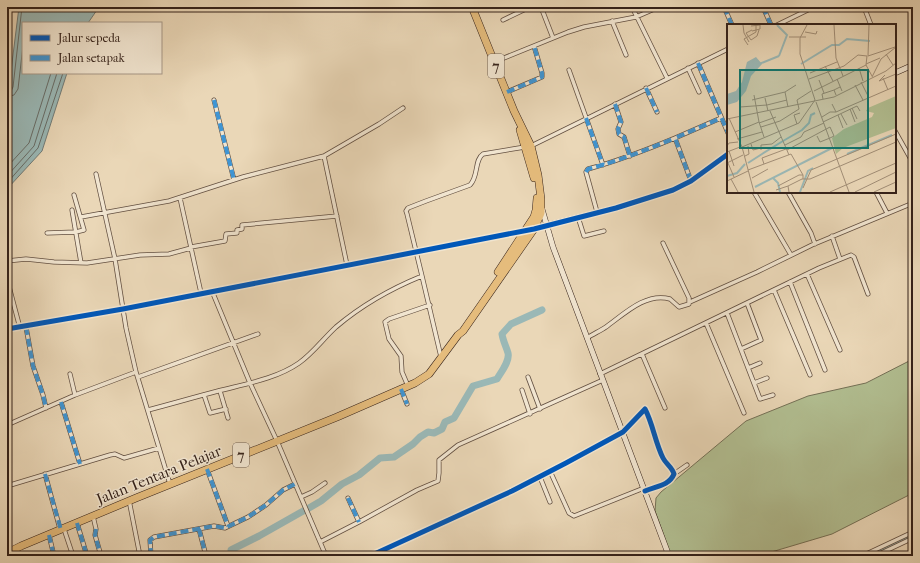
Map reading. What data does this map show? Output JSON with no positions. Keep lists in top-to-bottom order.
{
  "streets": {
    "highway": ["7", "Jalan Tentara Pelajar"]
  },
  "legend": ["Jalur sepeda", "Jalan setapak"]
}
